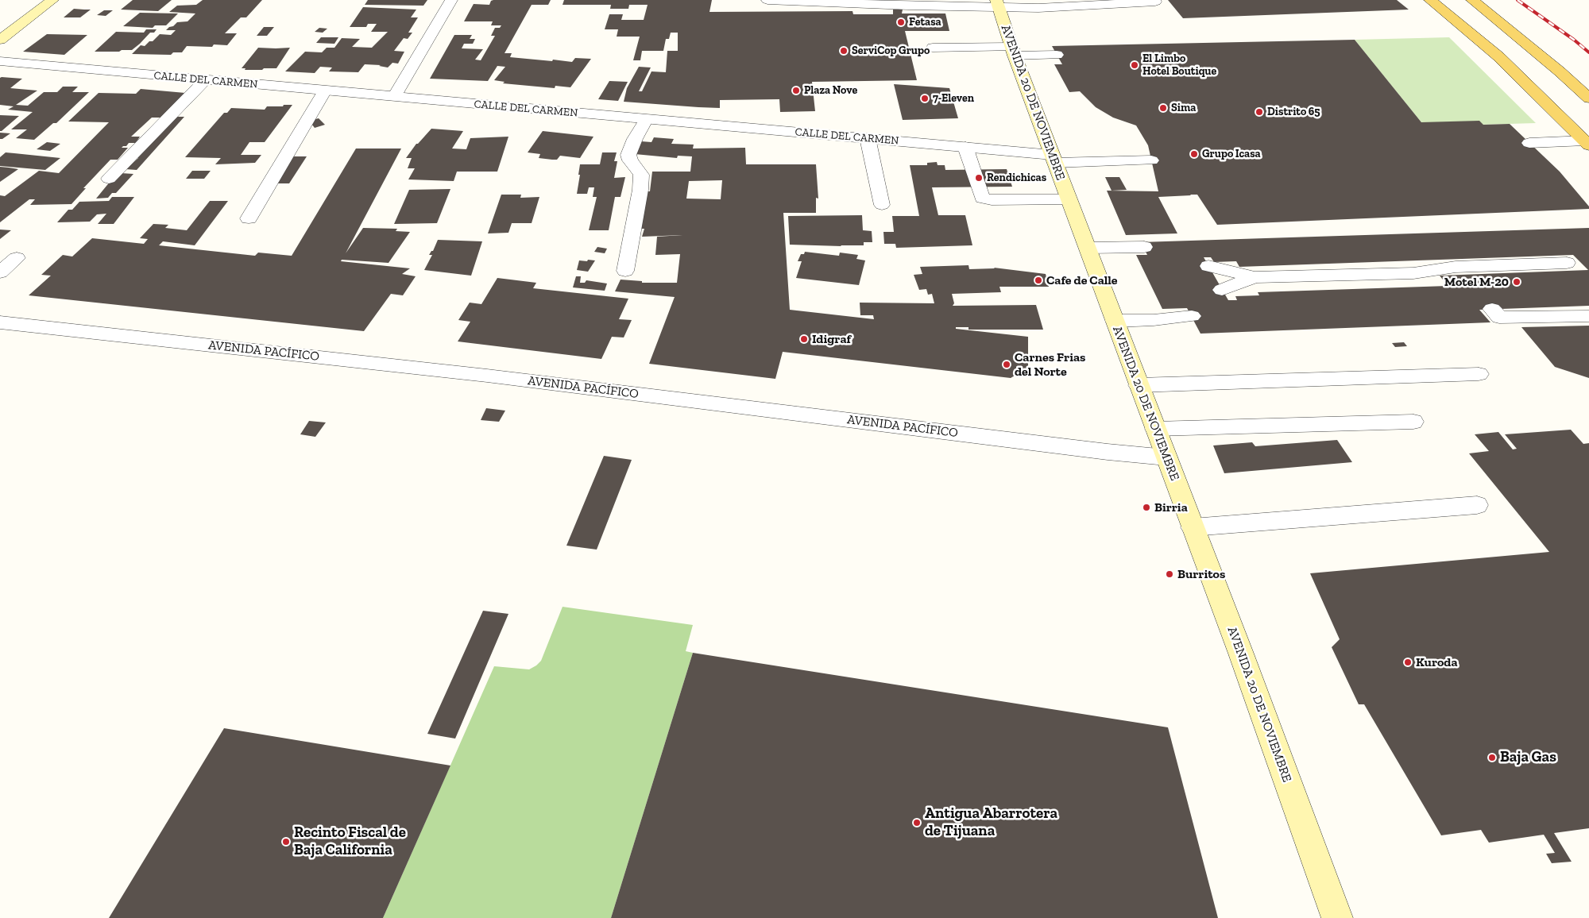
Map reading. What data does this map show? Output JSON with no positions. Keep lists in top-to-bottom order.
{
  "streets": {
    "main road": ["AVENIDA 20 DE NOVIEMBRE"],
    "street": ["CALLE DEL CARMEN", "AVENIDA PACÍFICO"]
  },
  "crossings": [
    ["CALLE DEL CARMEN", "AVENIDA 20 DE NOVIEMBRE"],
    ["AVENIDA 20 DE NOVIEMBRE", "AVENIDA PACÍFICO"]
  ],
  "places": [
    "Fetasa",
    "ServiCop Grupo",
    "El Limbo Hotel Boutique",
    "Plaza Nove",
    "7-Eleven",
    "Sima",
    "Distrito 65",
    "Grupo Icasa",
    "Rendichicas",
    "Cafe de Calle",
    "Motel M-20",
    "Idigraf",
    "Carnes Frias del Norte",
    "Birria",
    "Burritos",
    "Kuroda",
    "Baja Gas",
    "Antigua Abarrotera de Tijuana",
    "Recinto Fiscal de Baja California"
  ]
}
